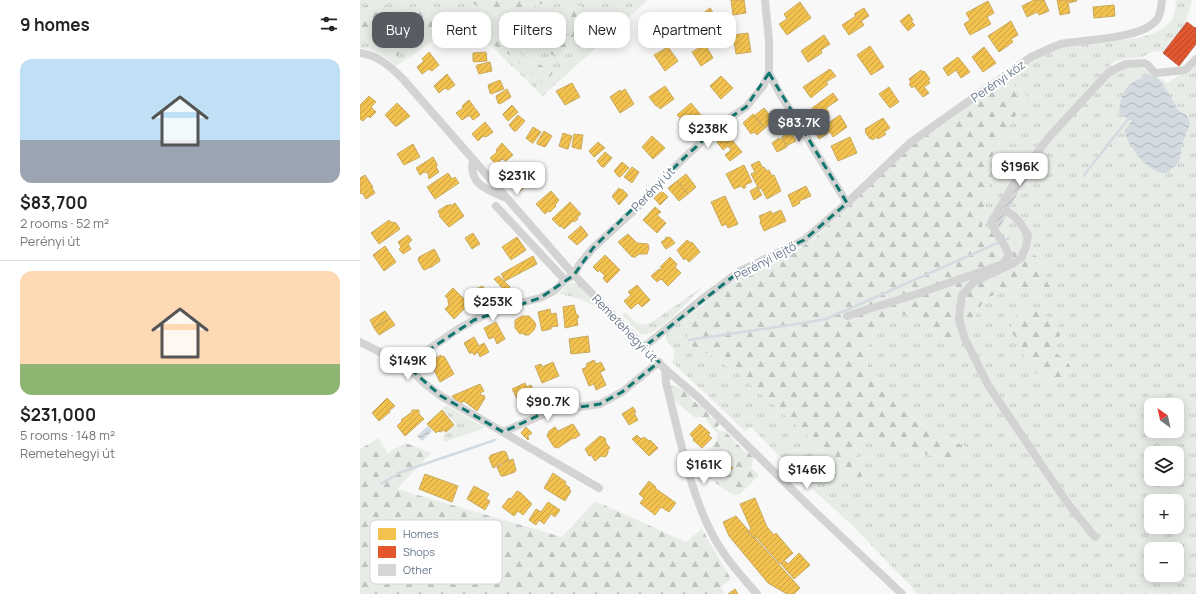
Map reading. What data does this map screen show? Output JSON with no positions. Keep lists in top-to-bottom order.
{
  "streets": {
    "street": [
      "Perényi köz",
      "Perényi út",
      "Perényi lejtő",
      "Remetehegyi út"
    ]
  },
  "crossings": [
    ["Perényi köz", "Perényi lejtő"],
    ["Perényi út", "Remetehegyi út"],
    ["Perényi lejtő", "Remetehegyi út"]
  ],
  "legend": ["Homes", "Shops", "Other"],
  "north": "top left",
  "page": {
    "heading": "9 homes",
    "chip": [
      "Buy",
      "Rent",
      "Filters",
      "New",
      "Apartment"
    ],
    "list": [
      {
        "name": "$83,700",
        "note": "2 rooms · 52 m² · Perényi út"
      },
      {
        "name": "$231,000",
        "note": "5 rooms · 148 m² · Remetehegyi út"
      }
    ],
    "price": [
      "$83.7K",
      "$238K",
      "$196K",
      "$231K",
      "$253K",
      "$149K",
      "$90.7K",
      "$161K",
      "$146K"
    ],
    "map_buttons": ["+", "−"]
  }
}
